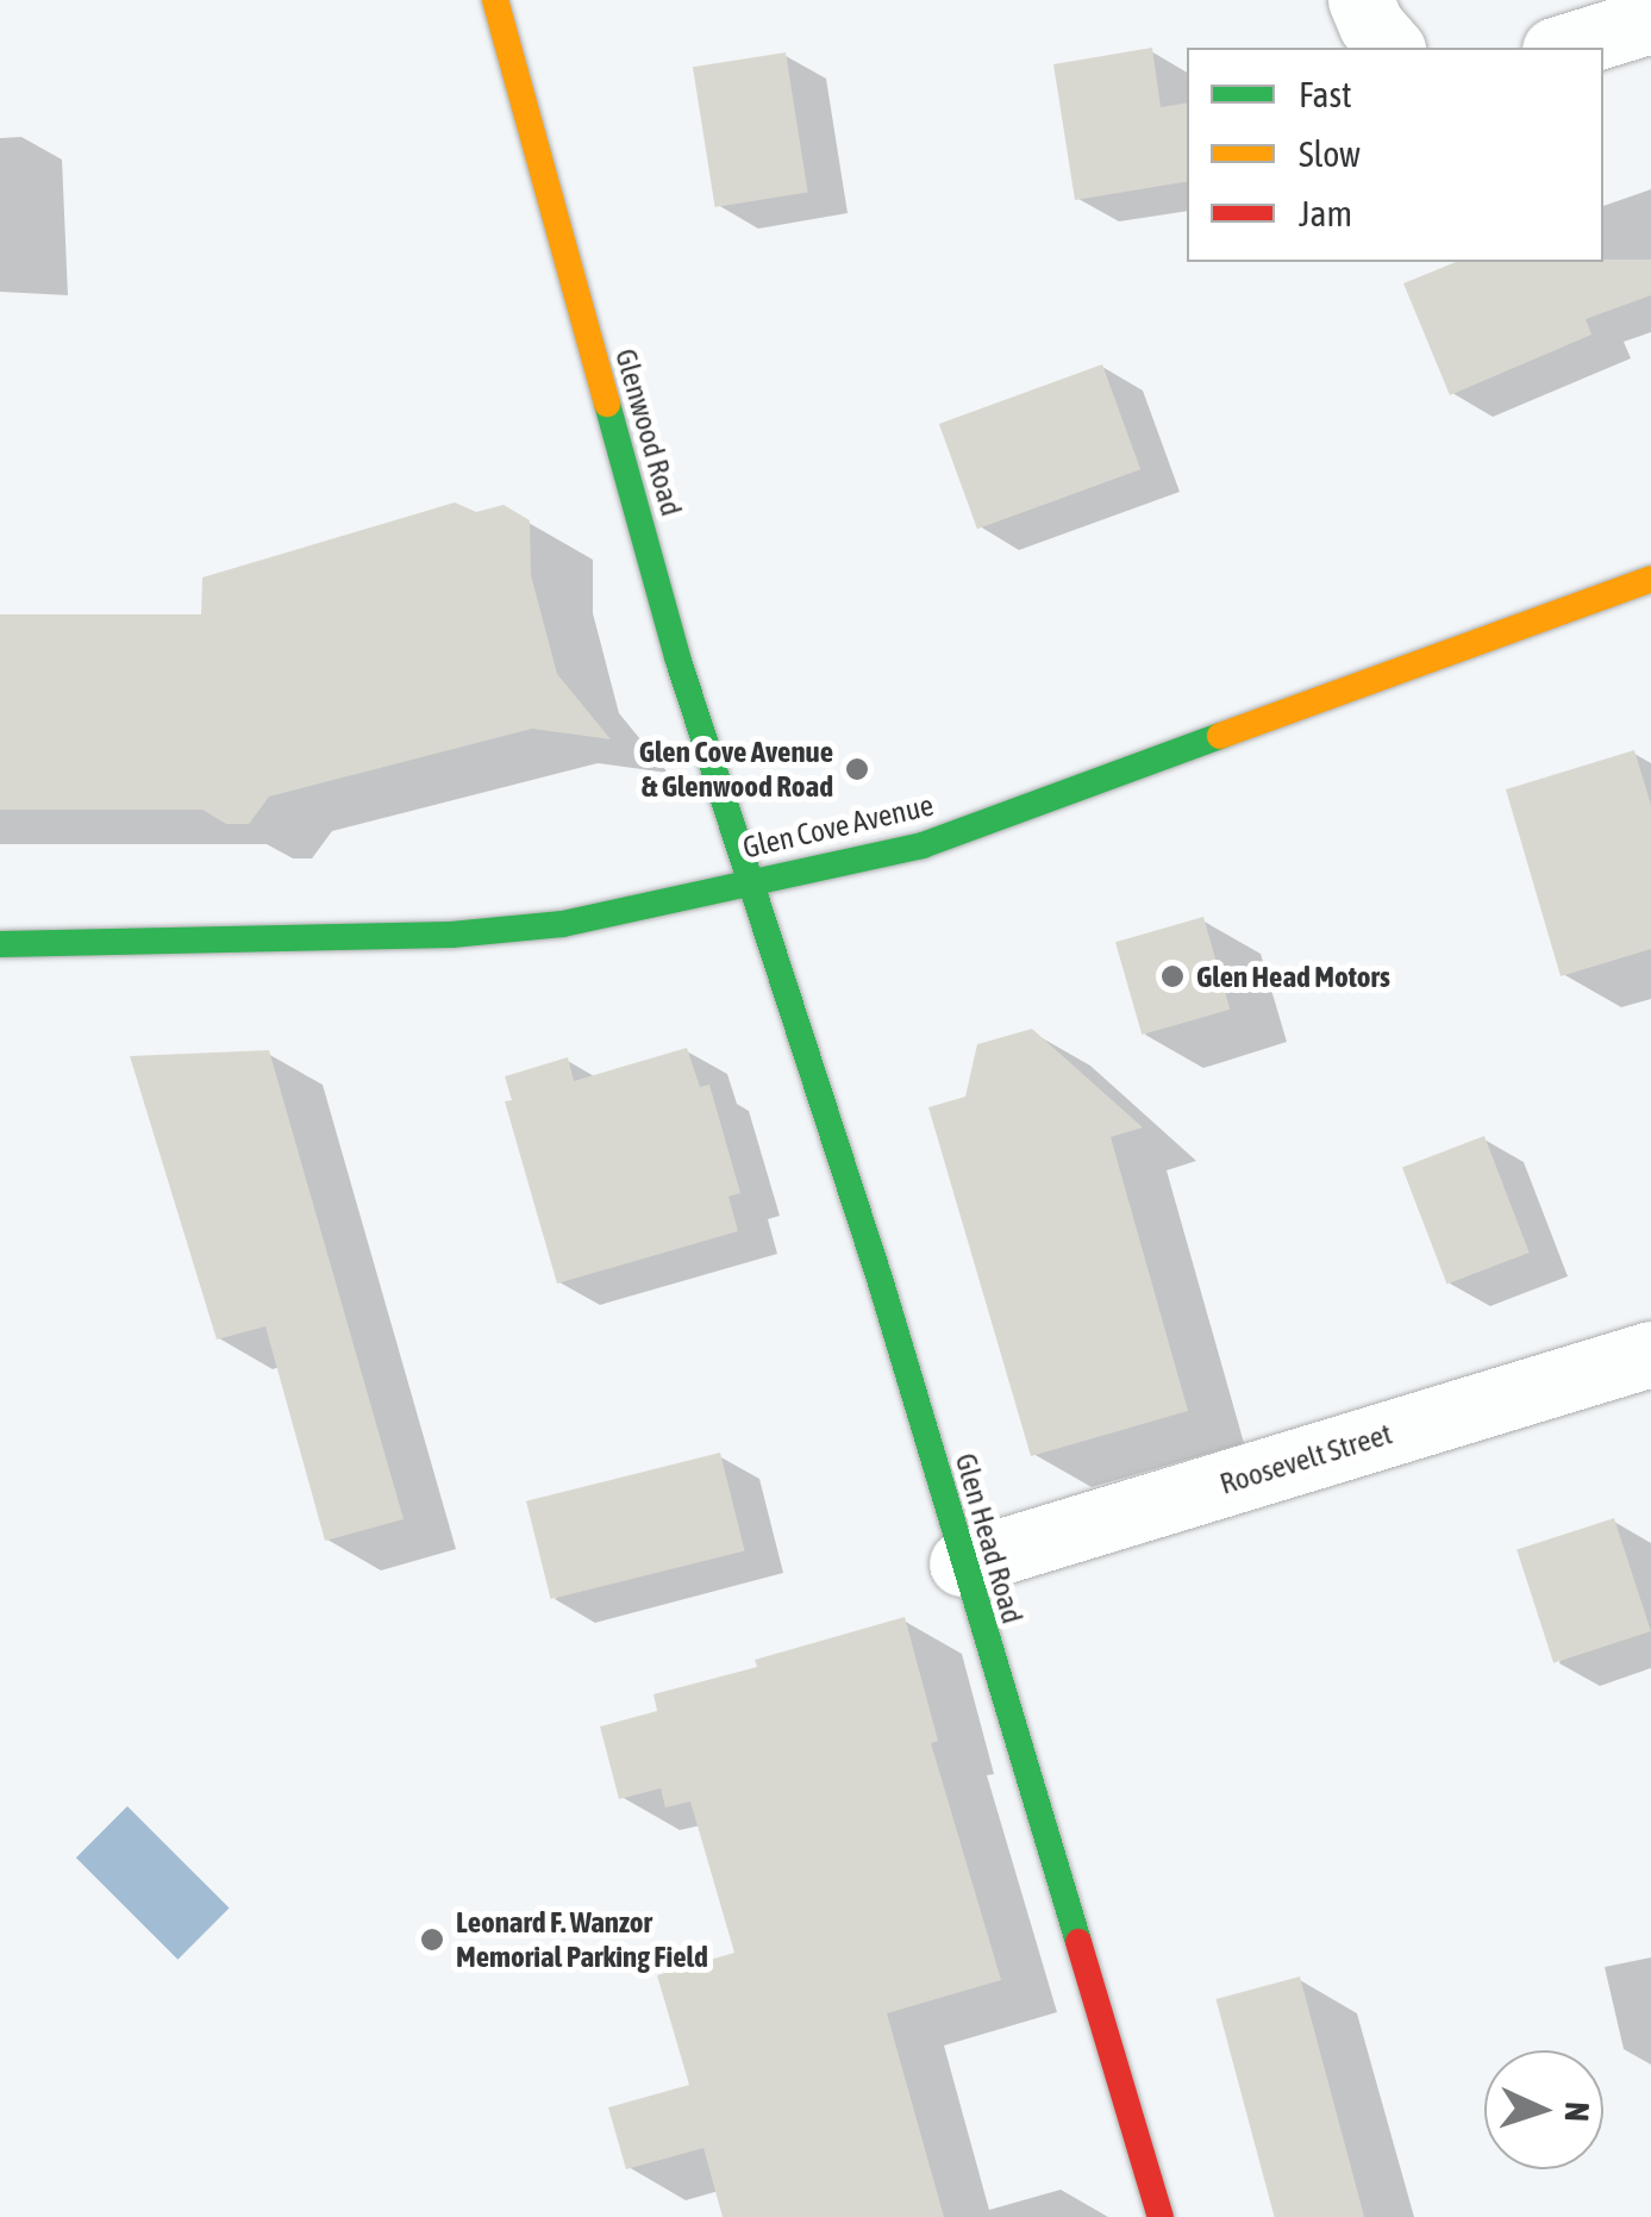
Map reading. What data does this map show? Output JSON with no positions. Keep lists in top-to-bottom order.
{
  "streets": {
    "main road": ["Glenwood Road", "Glen Cove Avenue", "Glen Head Road"],
    "street": ["Roosevelt Street"]
  },
  "crossings": [
    ["Glenwood Road", "Glen Cove Avenue"],
    ["Glenwood Road", "Glen Head Road"],
    ["Glen Cove Avenue", "Glen Head Road"],
    ["Roosevelt Street", "Glen Head Road"]
  ],
  "places": ["Glen Cove Avenue & Glenwood Road", "Glen Head Motors", "Leonard F. Wanzor Memorial Parking Field"],
  "legend": ["Fast", "Slow", "Jam"],
  "north": "right"
}
